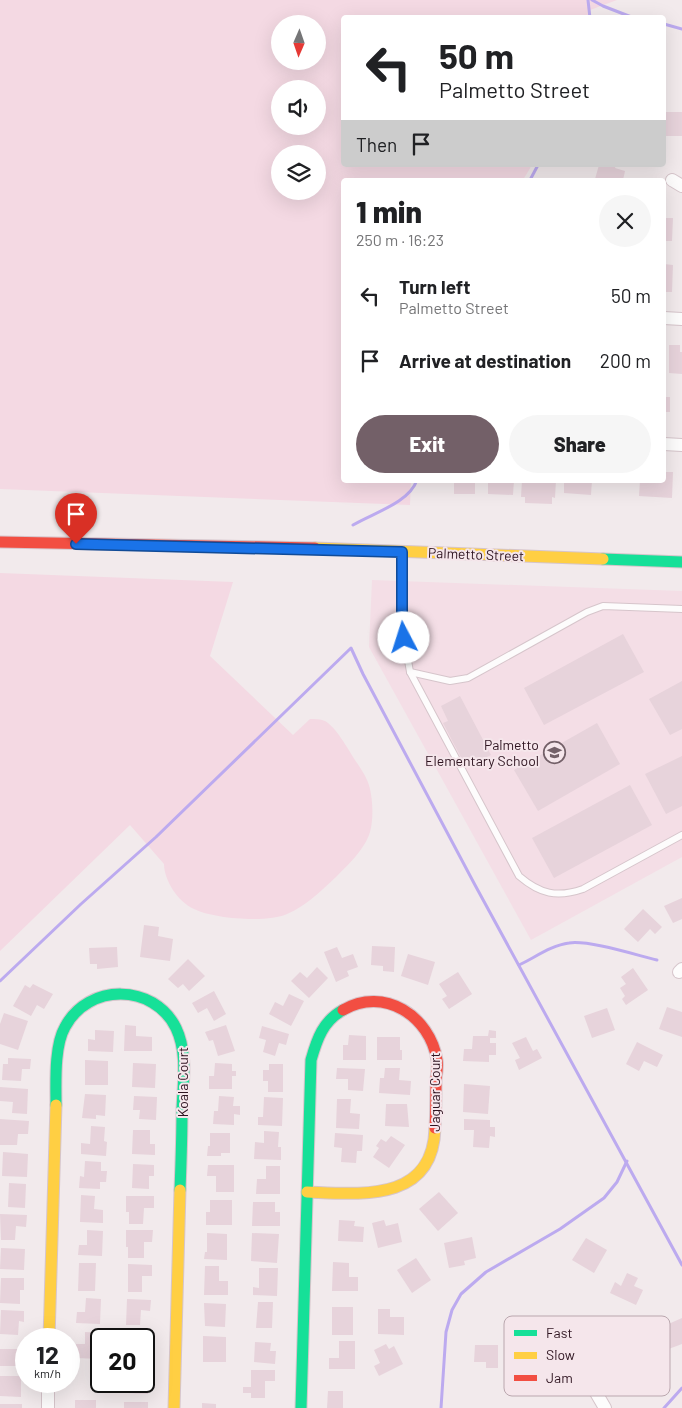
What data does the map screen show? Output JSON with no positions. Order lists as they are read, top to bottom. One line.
{"streets":{"street":["Palmetto Street","Koala Court","Jaguar Court"]},"places":{"school or university":["Palmetto Elementary School"]},"legend":["Fast","Slow","Jam"],"north":"bottom","page":{"turn":["50 m","Palmetto Street"],"then":"Then","heading":["1 min","250 m · 16:23"],"list":[{"name":"Turn left","note":"Palmetto Street","value":"50 m"},{"name":"Arrive at destination","value":"200 m"}],"buttons":["Exit","Share"],"speed":"12 km/h","limit":"20"}}
